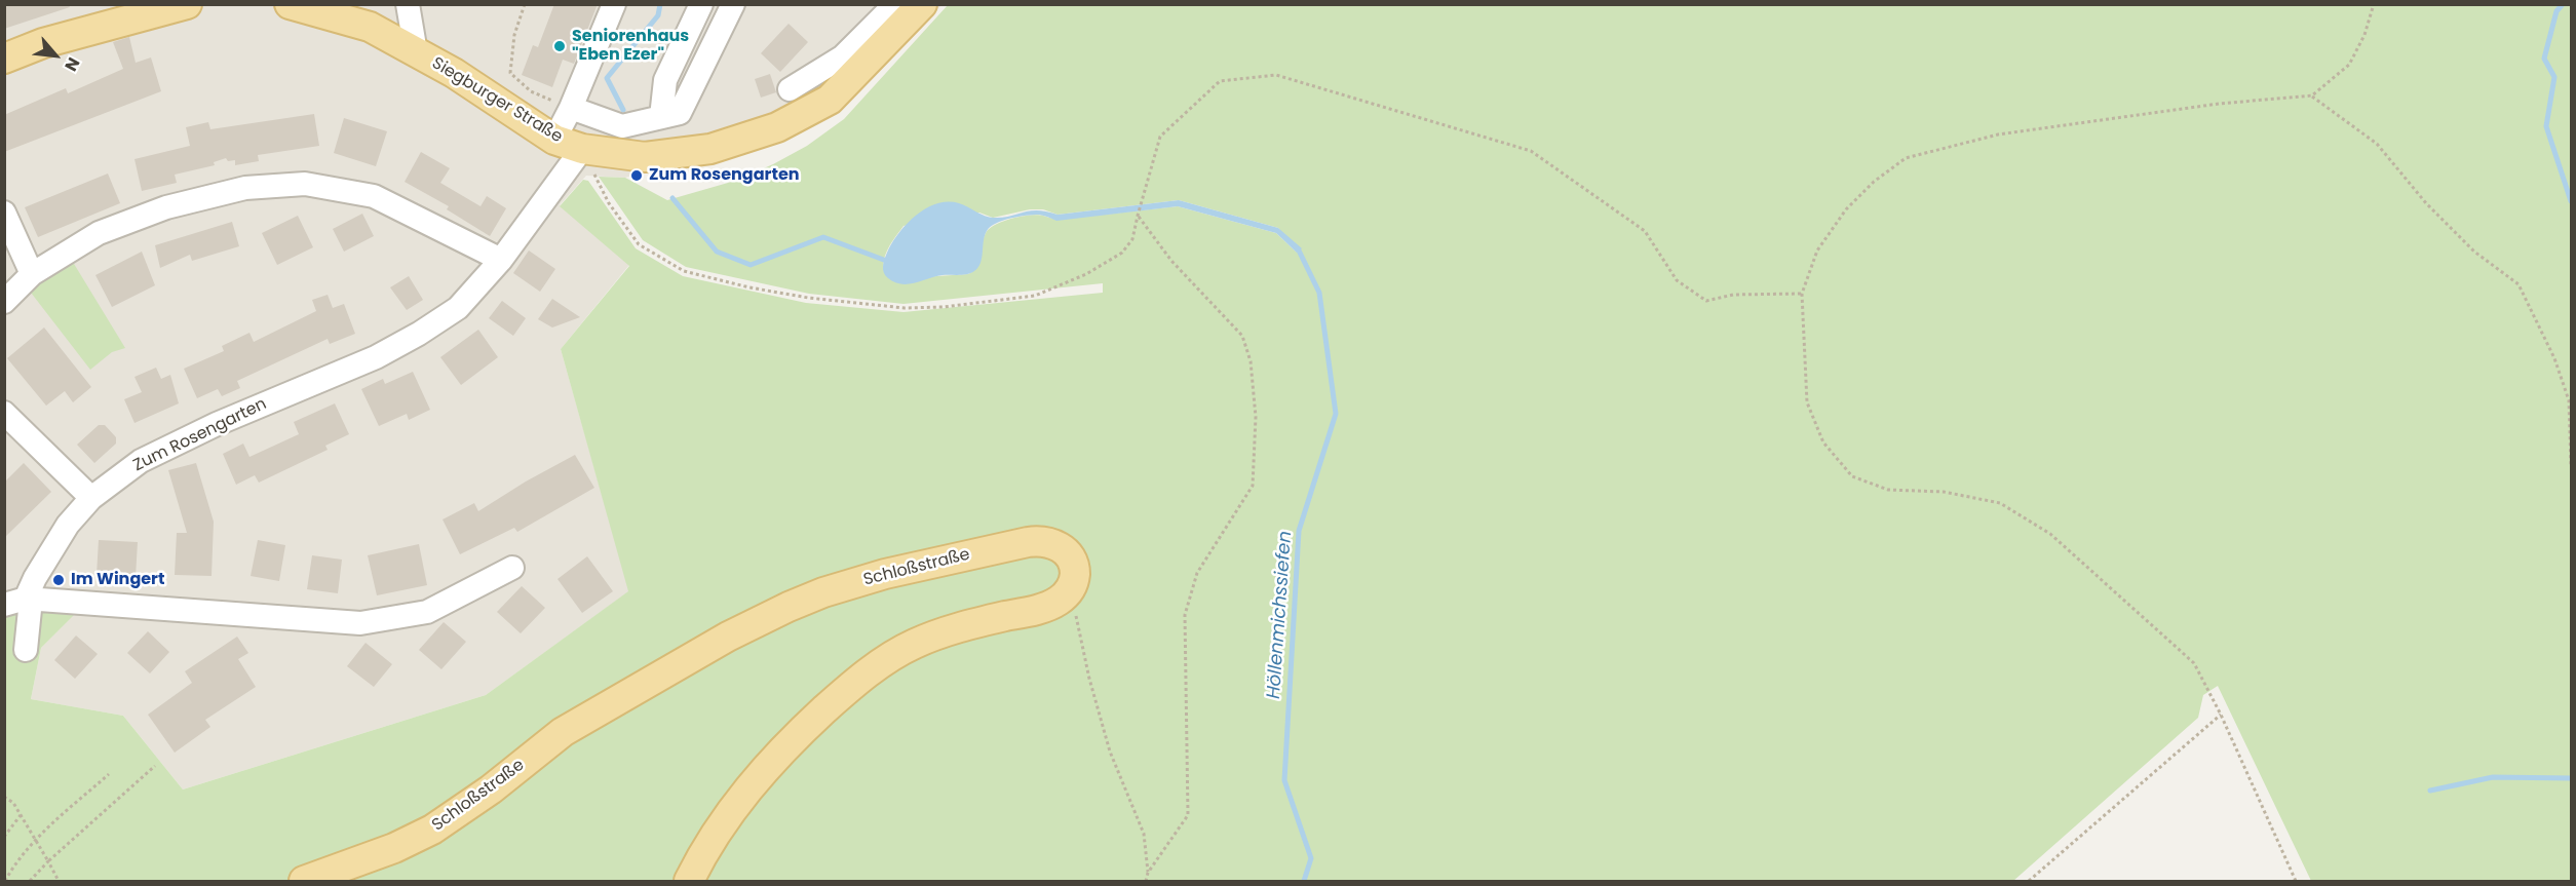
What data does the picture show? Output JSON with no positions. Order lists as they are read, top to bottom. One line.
{"streets":{"main road":["Siegburger Straße","Schloßstraße"],"street":["Zum Rosengarten"]},"crossings":[["Siegburger Straße","Zum Rosengarten"]],"water":["Höllenmichssiefen"],"places":["Seniorenhaus \"Eben Ezer\"","Zum Rosengarten","Im Wingert"],"north":"bottom right"}
